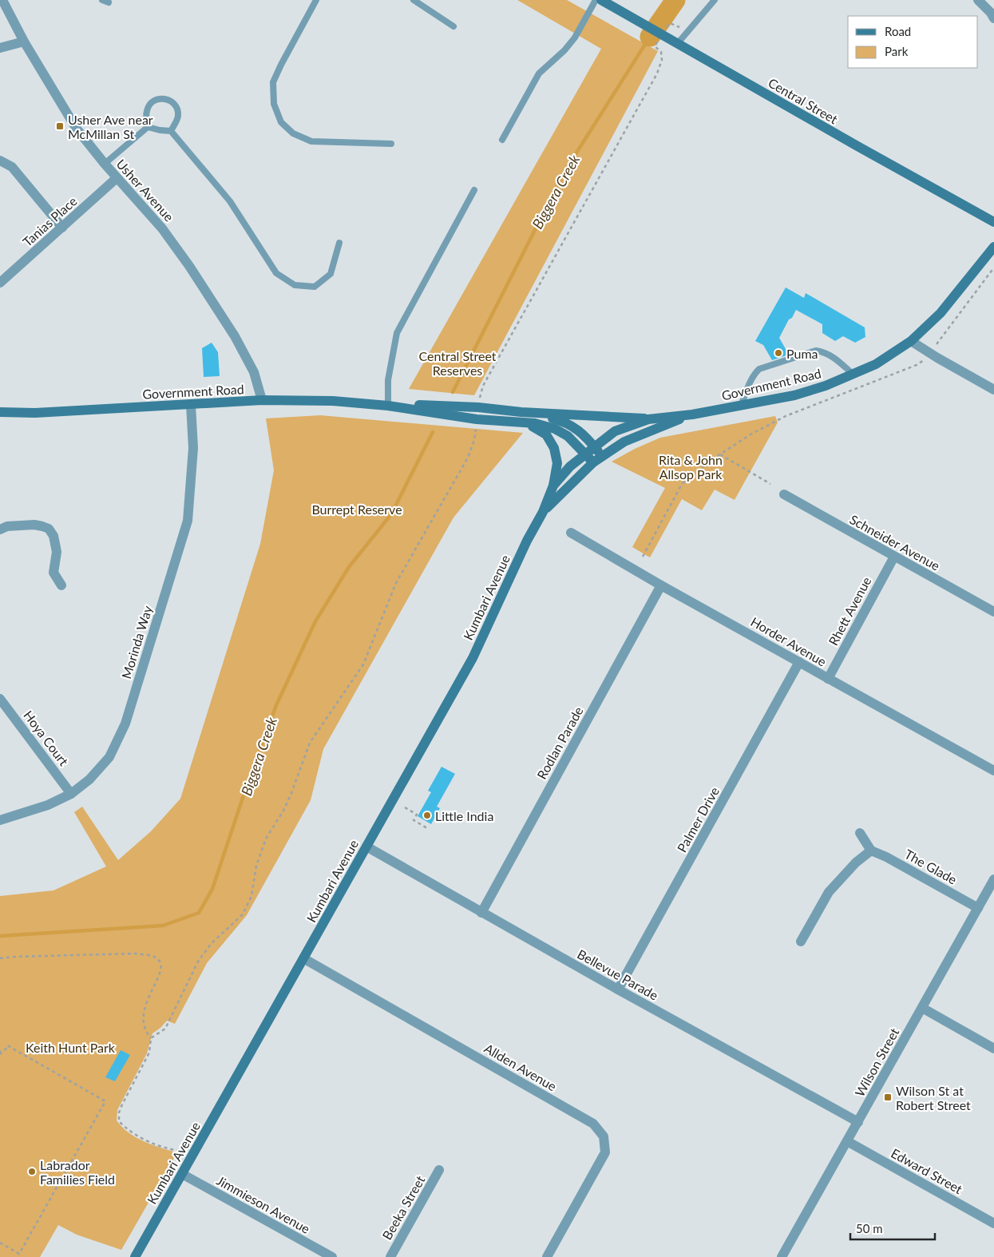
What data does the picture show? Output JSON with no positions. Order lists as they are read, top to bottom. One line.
{"streets":{"main road":["Central Street","Government Road","Kumbari Avenue"],"street":["Usher Avenue","Tanias Place","Schneider Avenue","Rhett Avenue","Horder Avenue","Morinda Way","Hoya Court","Rodlan Parade","Palmer Drive","The Glade","Bellevue Parade","Wilson Street","Allden Avenue","Edward Street","Jimmieson Avenue","Beeka Street"]},"crossings":[["Usher Avenue","Tanias Place"],["Usher Avenue","Government Road"],["Government Road","Kumbari Avenue"],["Government Road","Morinda Way"],["Schneider Avenue","Rhett Avenue"],["Kumbari Avenue","Bellevue Parade"],["Kumbari Avenue","Allden Avenue"],["Kumbari Avenue","Jimmieson Avenue"],["Rhett Avenue","Horder Avenue"],["Horder Avenue","Rodlan Parade"],["Horder Avenue","Palmer Drive"],["Morinda Way","Hoya Court"],["Rodlan Parade","Bellevue Parade"],["Palmer Drive","Bellevue Parade"],["The Glade","Wilson Street"],["Bellevue Parade","Wilson Street"],["Wilson Street","Edward Street"]],"water":["Biggera Creek"],"parks":["Central Street Reserves","Rita & John Allsop Park","Burrept Reserve","Keith Hunt Park"],"places":{"transit":["Usher Ave near McMillan St","Wilson St at Robert Street"],"other":["Puma","Little India","Labrador Families Field"]},"legend":["Road","Park"],"scale_bar":"50 m"}
